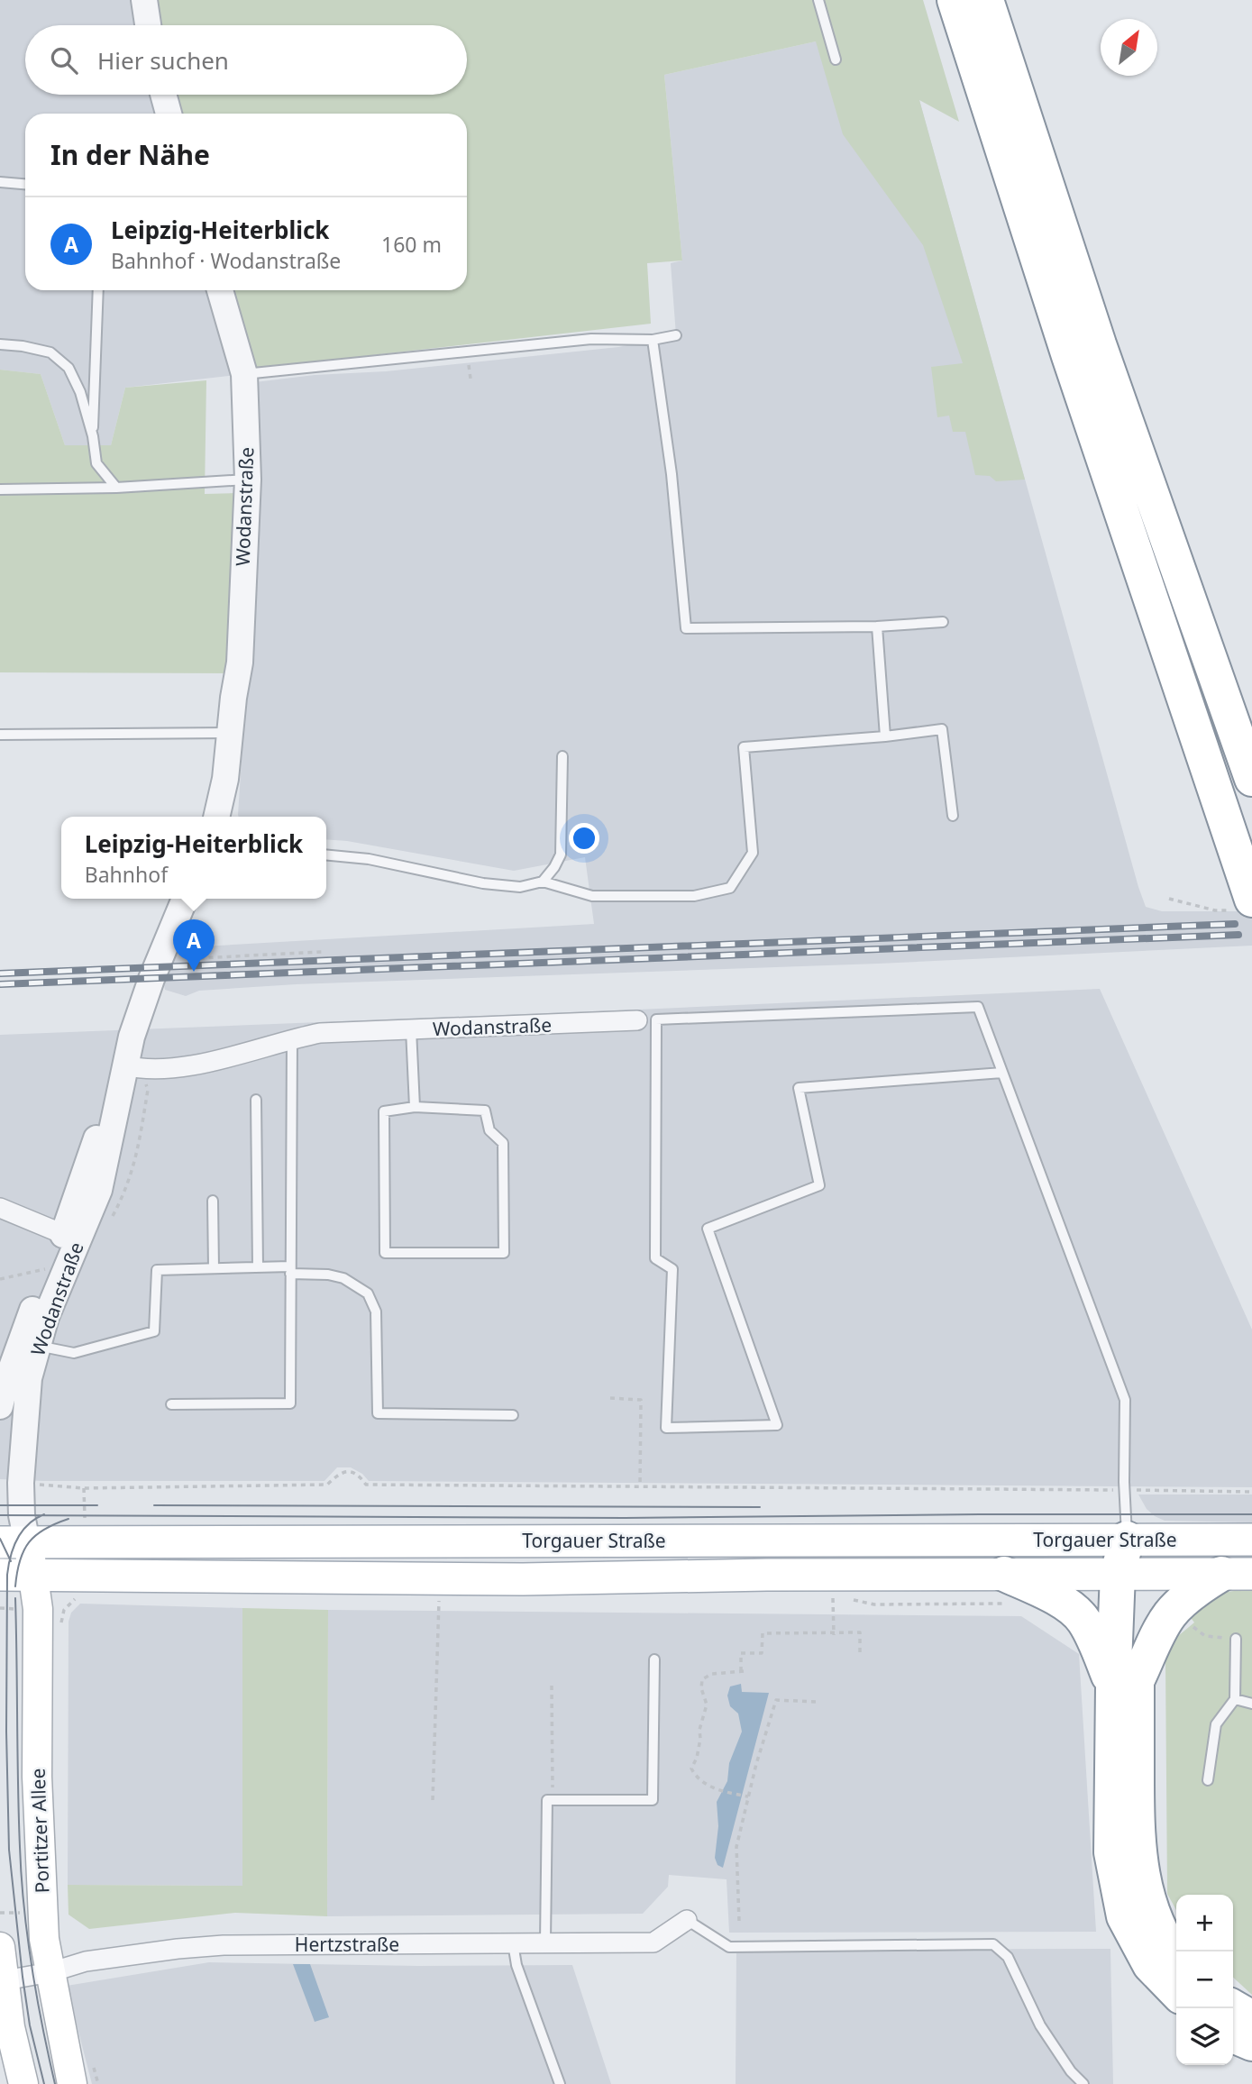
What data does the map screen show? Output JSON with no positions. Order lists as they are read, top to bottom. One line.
{"streets":{"main road":["Wodanstraße","Torgauer Straße","Portitzer Allee"],"street":["Hertzstraße"]},"crossings":[["Wodanstraße","Torgauer Straße"],["Wodanstraße","Portitzer Allee"],["Torgauer Straße","Portitzer Allee"],["Portitzer Allee","Hertzstraße"]],"north":"top right","page":{"search":"Hier suchen","heading":"In der Nähe","list":[{"mark":"A","name":"Leipzig-Heiterblick","note":"Bahnhof · Wodanstraße","value":"160 m"}],"popup":["Leipzig-Heiterblick","Bahnhof"],"pins":"A","map_buttons":["+","−"]}}
